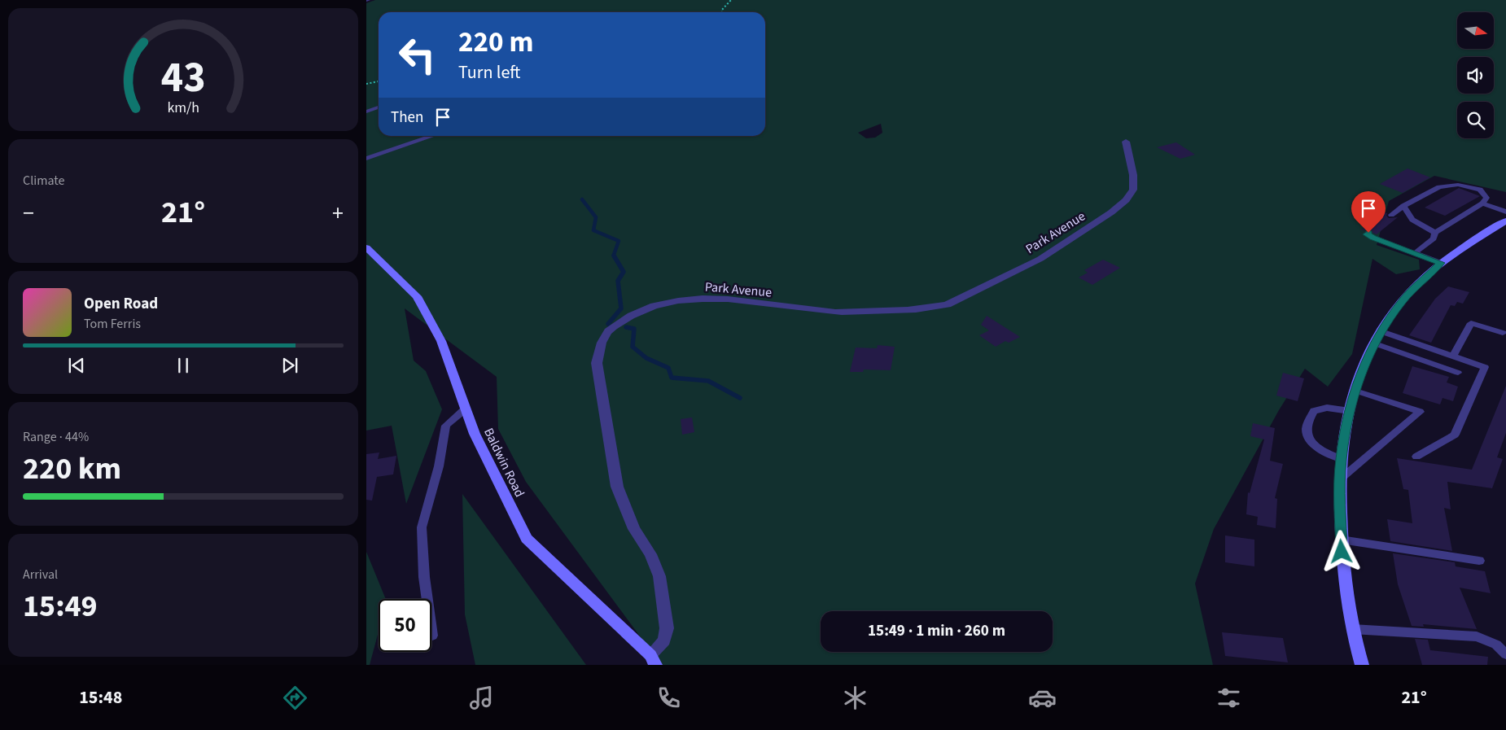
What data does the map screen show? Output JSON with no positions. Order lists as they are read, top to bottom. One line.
{"streets":{"main road":["Baldwin Road"],"street":["Park Avenue"]},"crossings":[["Park Avenue","Baldwin Road"]],"north":"right","page":{"turn":["220 m","Turn left"],"then":"Then","tile":["Climate",["Range · 44%","220 km"],["Arrival","15:49"]],"heat":["−","21°","+"],"song":["Open Road","Tom Ferris"],"limit":"50","trip":"15:49 · 1 min · 260 m","tabs":["15:48","21°"],"gauge":["43","km/h"]}}
